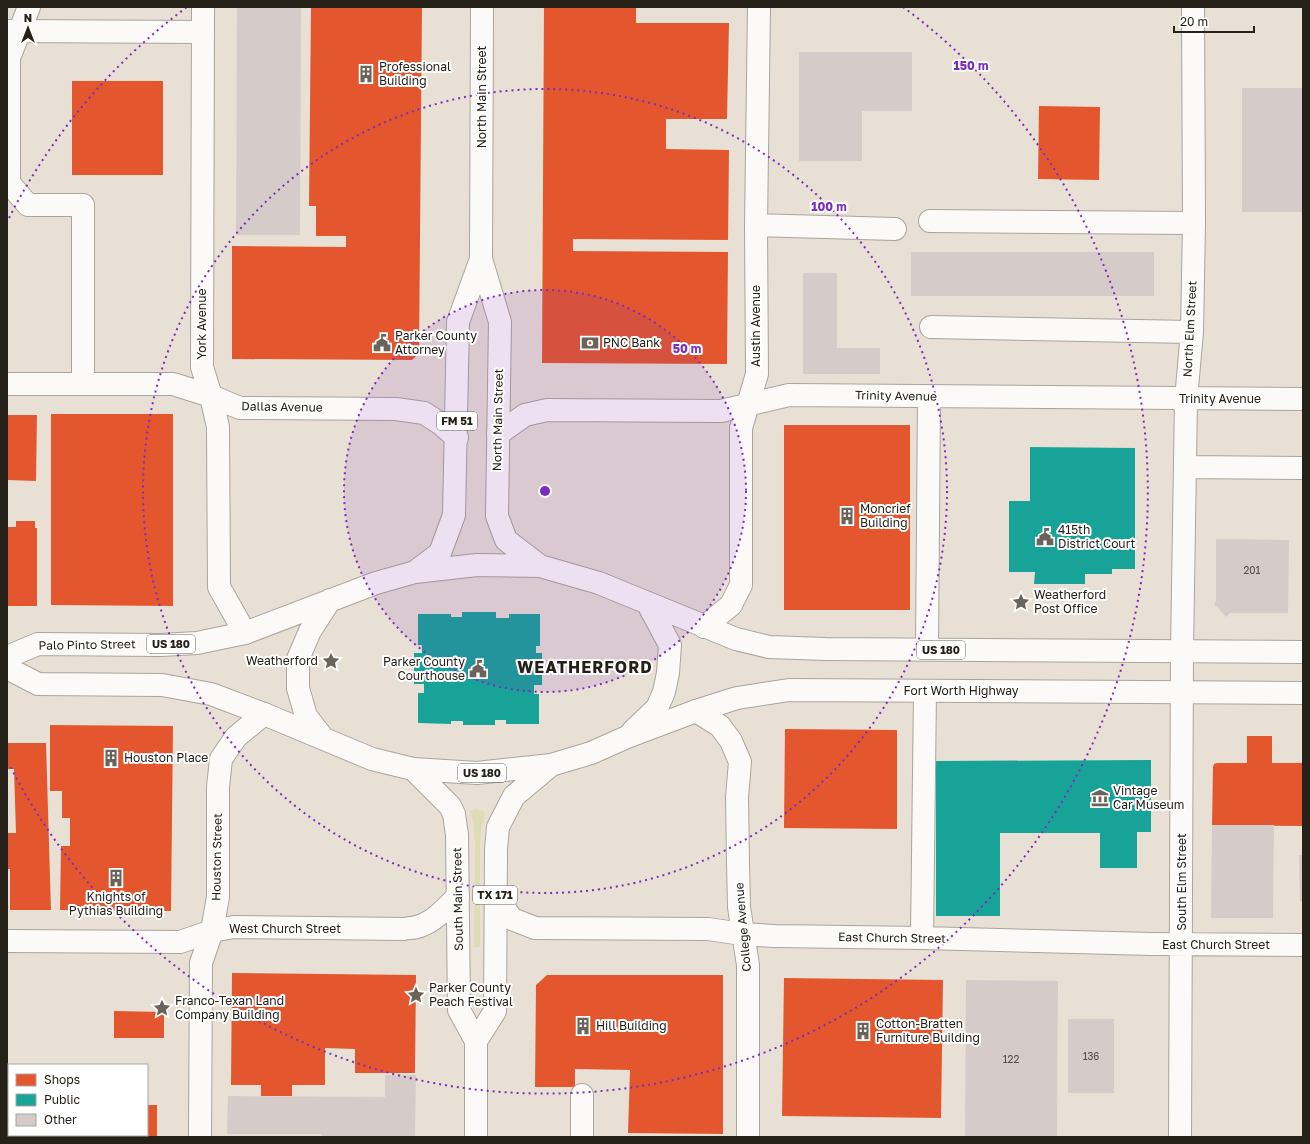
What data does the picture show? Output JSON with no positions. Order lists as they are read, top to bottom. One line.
{"streets":{"street":["North Main Street","York Avenue","Austin Avenue","North Elm Street","Trinity Avenue","Dallas Avenue","FM 51","US 180","Palo Pinto Street","Fort Worth Highway","Houston Street","South Elm Street","TX 171","South Main Street","College Avenue","West Church Street","East Church Street"]},"crossings":[["North Main Street","Trinity Avenue"],["North Main Street","Dallas Avenue"],["North Main Street","US 180"],["York Avenue","Dallas Avenue"],["York Avenue","Palo Pinto Street"],["Austin Avenue","Trinity Avenue"],["Austin Avenue","US 180"],["North Elm Street","Trinity Avenue"],["North Elm Street","US 180"],["North Elm Street","South Elm Street"],["US 180","Palo Pinto Street"],["US 180","Fort Worth Highway"],["US 180","Houston Street"],["US 180","South Elm Street"],["US 180","TX 171"],["US 180","South Main Street"],["Fort Worth Highway","South Elm Street"],["Fort Worth Highway","College Avenue"],["Houston Street","West Church Street"],["South Elm Street","East Church Street"],["TX 171","South Main Street"],["TX 171","East Church Street"],["South Main Street","West Church Street"],["College Avenue","East Church Street"]],"districts":["WEATHERFORD"],"places":{"building":["Professional Building","Moncrief Building","Houston Place","Knights of Pythias Building","Hill Building","Cotton-Bratten Furniture Building"],"public building":["Parker County Attorney","415th District Court","Parker County Courthouse"],"bank":["PNC Bank"],"place":["Weatherford Post Office","Weatherford","Parker County Peach Festival","Franco-Texan Land Company Building"],"museum":["Vintage Car Museum"]},"house_numbers":["201","136","122"],"legend":["Shops","Public","Other"],"scale_bar":"20 m","north":"top","rings":["150 m","100 m","50 m"]}
